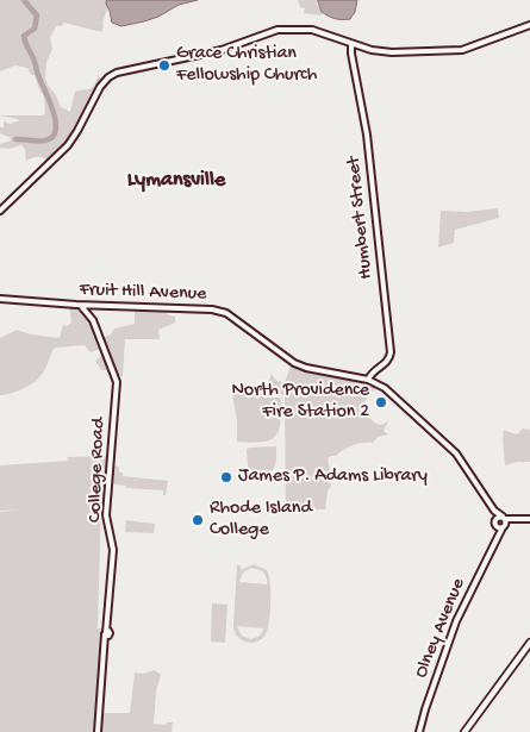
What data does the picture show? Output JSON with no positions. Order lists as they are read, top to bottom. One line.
{"streets":{"street":["Humbert Street","Fruit Hill Avenue","College Road","Olney Avenue"]},"crossings":[["Humbert Street","Fruit Hill Avenue"],["Fruit Hill Avenue","College Road"],["Fruit Hill Avenue","Olney Avenue"]],"districts":["Lymansville"],"places":["Grace Christian Fellowship Church","North Providence Fire Station 2","James P. Adams Library","Rhode Island College"]}
